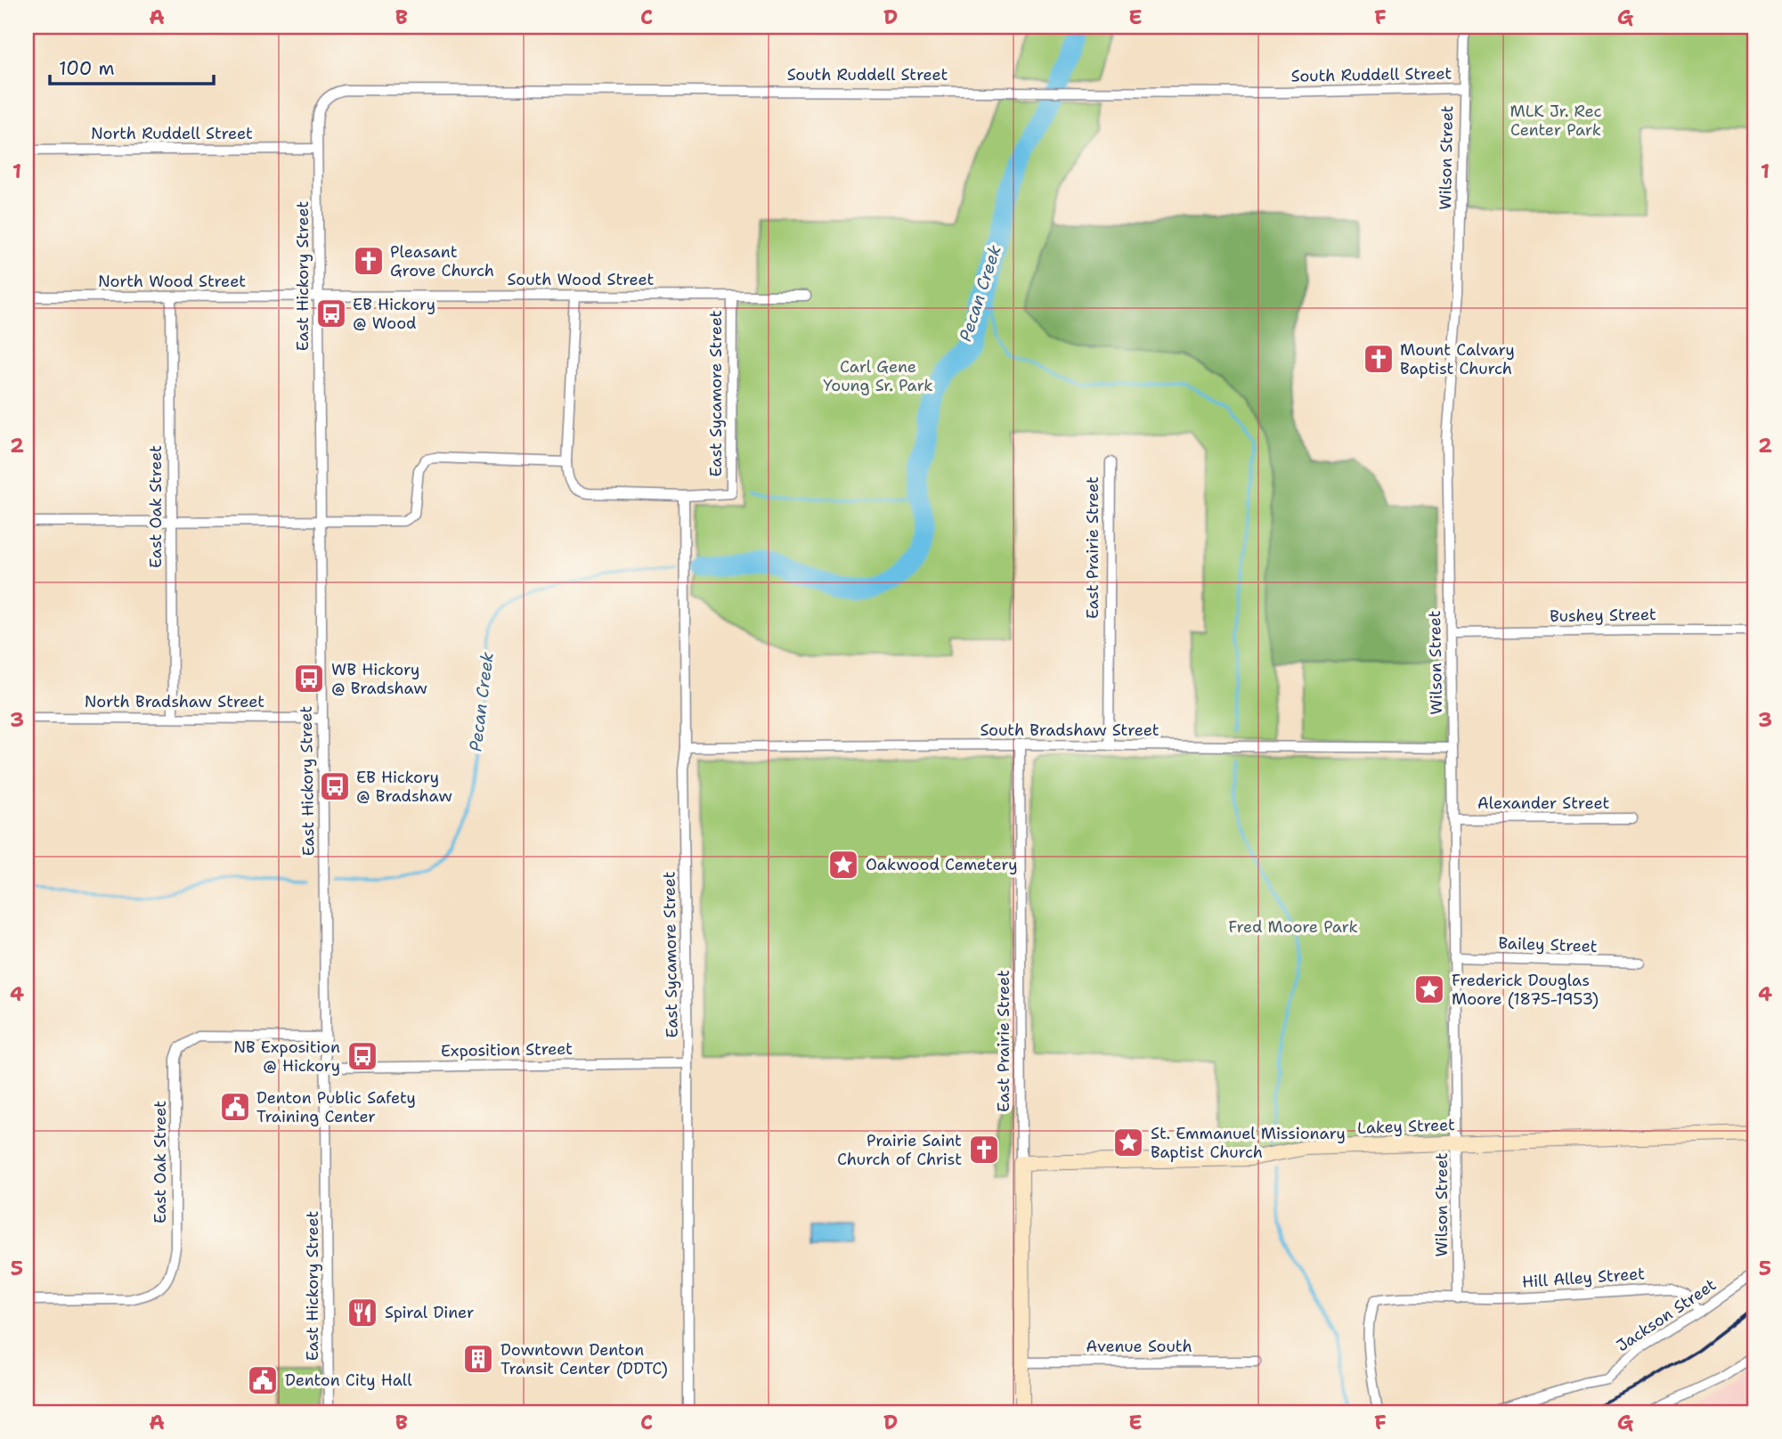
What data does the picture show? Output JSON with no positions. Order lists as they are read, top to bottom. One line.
{"streets":{"street":["South Ruddell Street","North Ruddell Street","Wilson Street","East Hickory Street","South Wood Street","North Wood Street","East Sycamore Street","East Oak Street","East Prairie Street","Bushey Street","North Bradshaw Street","South Bradshaw Street","Alexander Street","Bailey Street","Exposition Street","Lakey Street","Hill Alley Street","Jackson Street","Avenue South"]},"crossings":[["South Ruddell Street","North Ruddell Street"],["South Ruddell Street","Wilson Street"],["South Ruddell Street","East Hickory Street"],["North Ruddell Street","East Hickory Street"],["Wilson Street","Bushey Street"],["Wilson Street","South Bradshaw Street"],["Wilson Street","Alexander Street"],["Wilson Street","Bailey Street"],["Wilson Street","Lakey Street"],["Wilson Street","Hill Alley Street"],["East Hickory Street","South Wood Street"],["East Hickory Street","North Wood Street"],["East Hickory Street","East Oak Street"],["East Hickory Street","North Bradshaw Street"],["East Hickory Street","Exposition Street"],["South Wood Street","North Wood Street"],["South Wood Street","East Sycamore Street"],["North Wood Street","East Oak Street"],["East Sycamore Street","South Bradshaw Street"],["East Sycamore Street","Exposition Street"],["East Oak Street","North Bradshaw Street"],["East Prairie Street","South Bradshaw Street"],["East Prairie Street","Lakey Street"],["East Prairie Street","Avenue South"],["Hill Alley Street","Jackson Street"]],"water":["Pecan Creek"],"parks":["MLK Jr. Rec Center Park","Carl Gene Young Sr. Park","Fred Moore Park"],"places":{"church":["Pleasant Grove Church","Mount Calvary Baptist Church","Prairie Saint Church of Christ"],"bus stop":["EB Hickory @ Wood","WB Hickory @ Bradshaw","EB Hickory @ Bradshaw","NB Exposition @ Hickory"],"place":["Oakwood Cemetery","Frederick Douglas Moore (1875-1953)","St. Emmanuel Missionary Baptist Church"],"public building":["Denton Public Safety Training Center","Denton City Hall"],"restaurant":["Spiral Diner"],"building":["Downtown Denton Transit Center (DDTC)"]},"scale_bar":"100 m","grid":{"columns":["A","B","C","D","E","F","G"],"rows":["1","2","3","4","5"]}}
